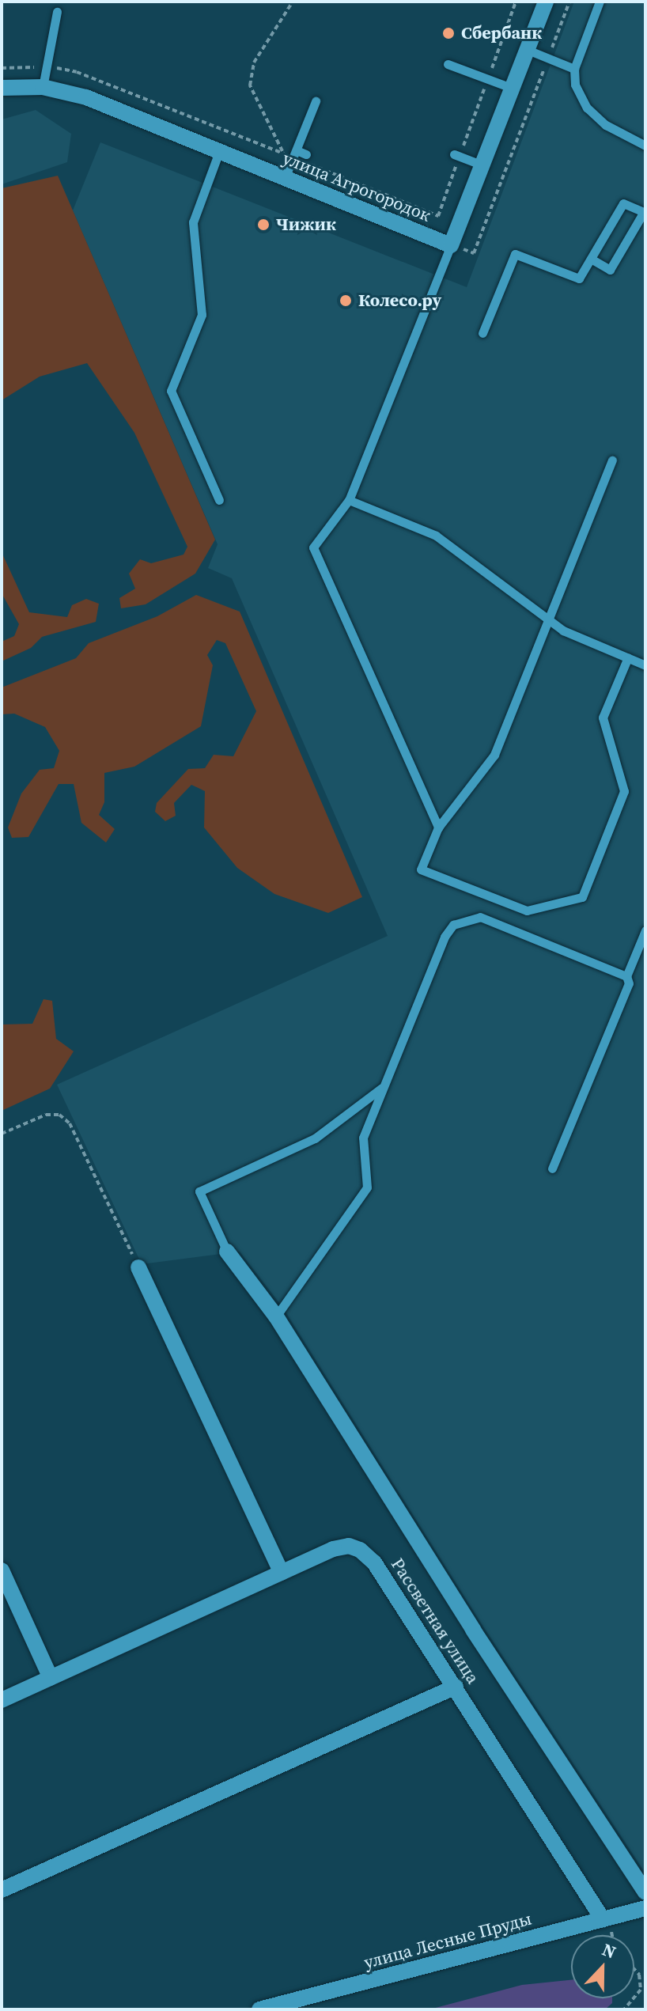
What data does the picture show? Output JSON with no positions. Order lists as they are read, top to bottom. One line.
{"streets":{"street":["улица Агрогородок","Рассветная улица","улица Лесные Пруды"]},"crossings":[["Рассветная улица","улица Лесные Пруды"]],"places":["Сбербанк","Чижик","Колесо.ру"],"north":"top"}
